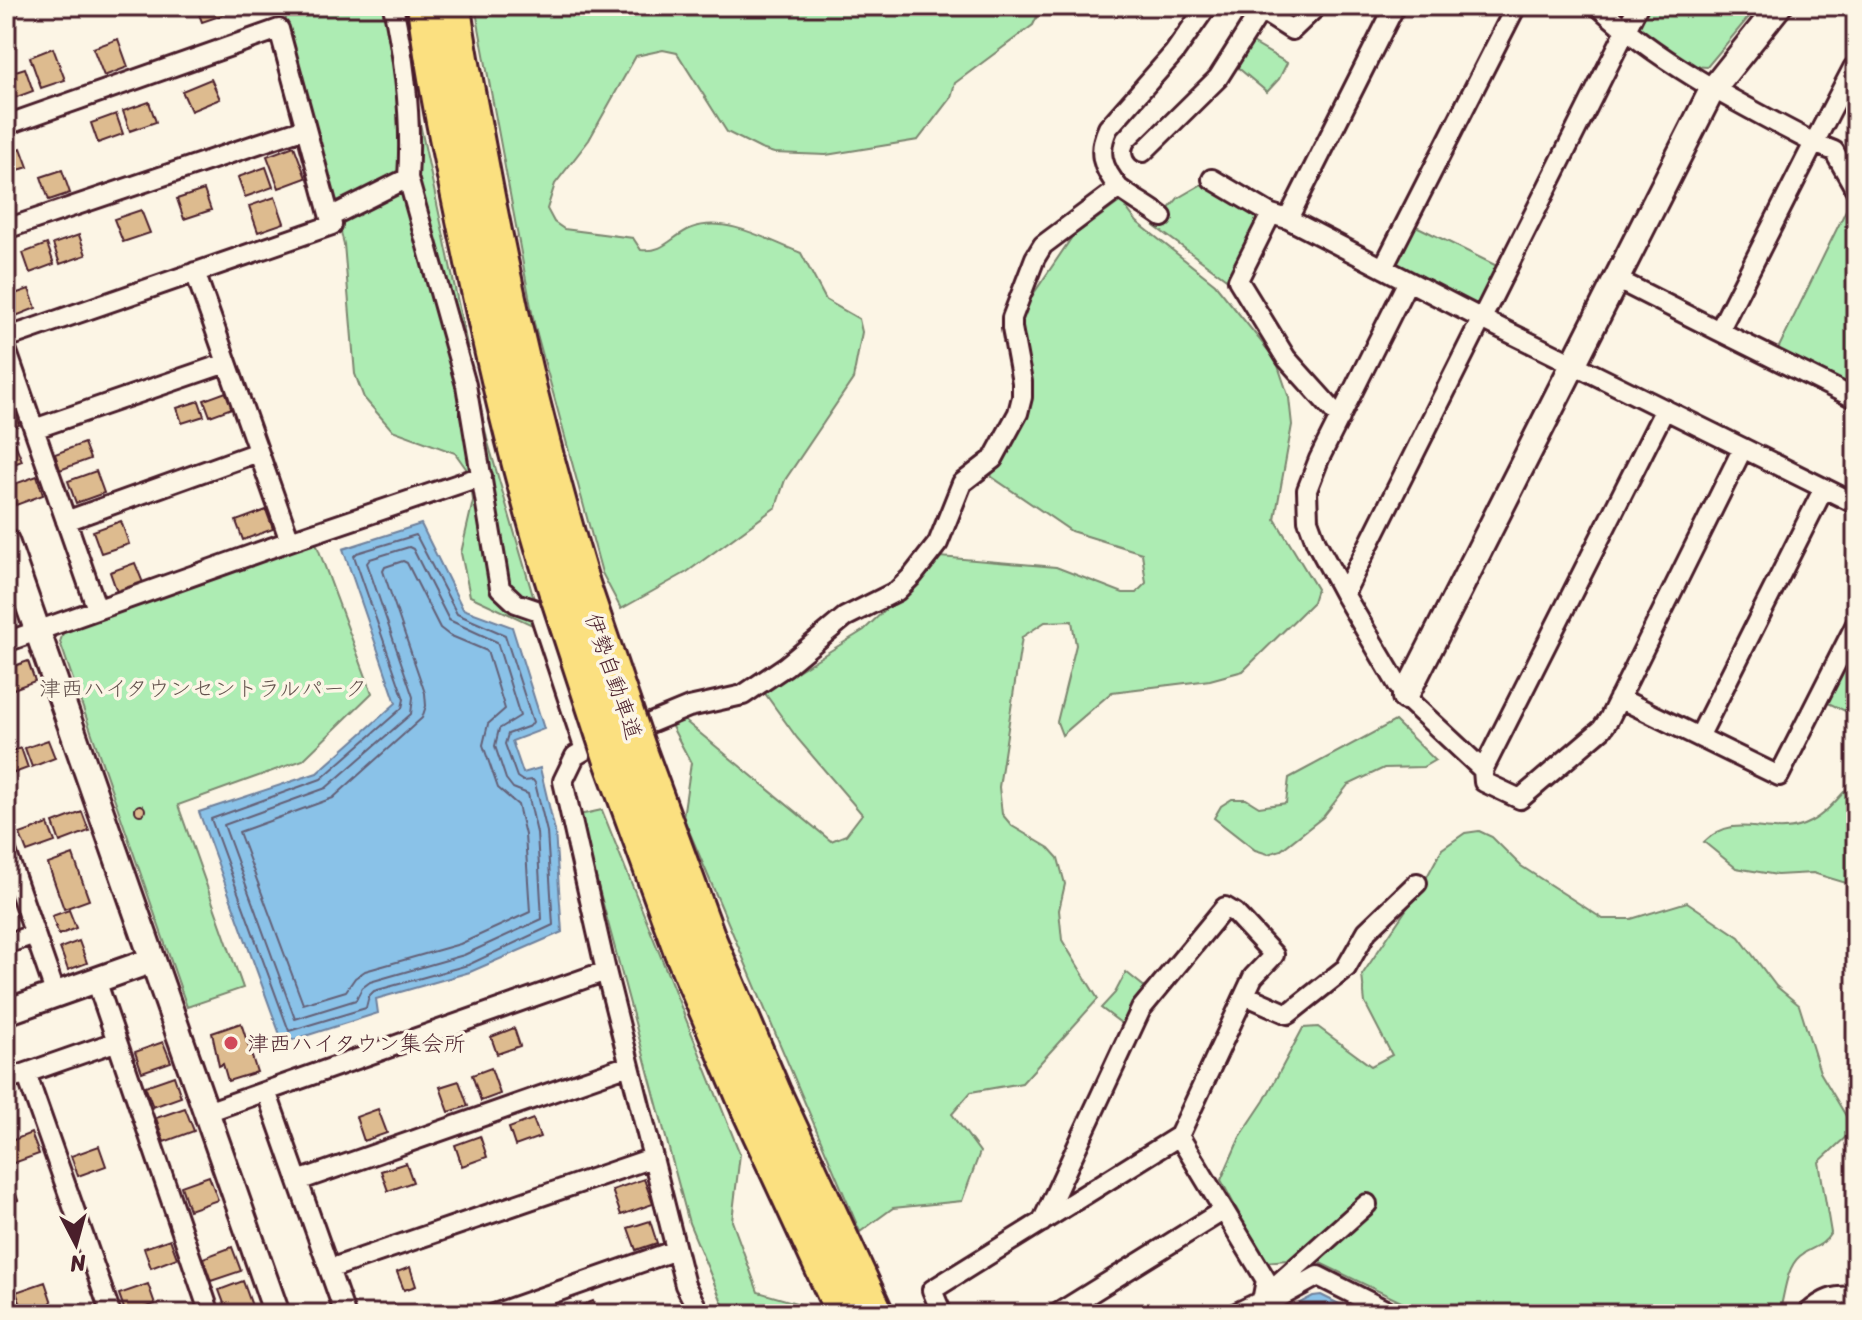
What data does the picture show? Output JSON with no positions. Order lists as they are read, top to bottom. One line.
{"streets":{"highway":["伊勢自動車道"]},"parks":["津西ハイタウンセントラルパーク"],"places":["津西ハイタウン集会所"],"north":"bottom"}
